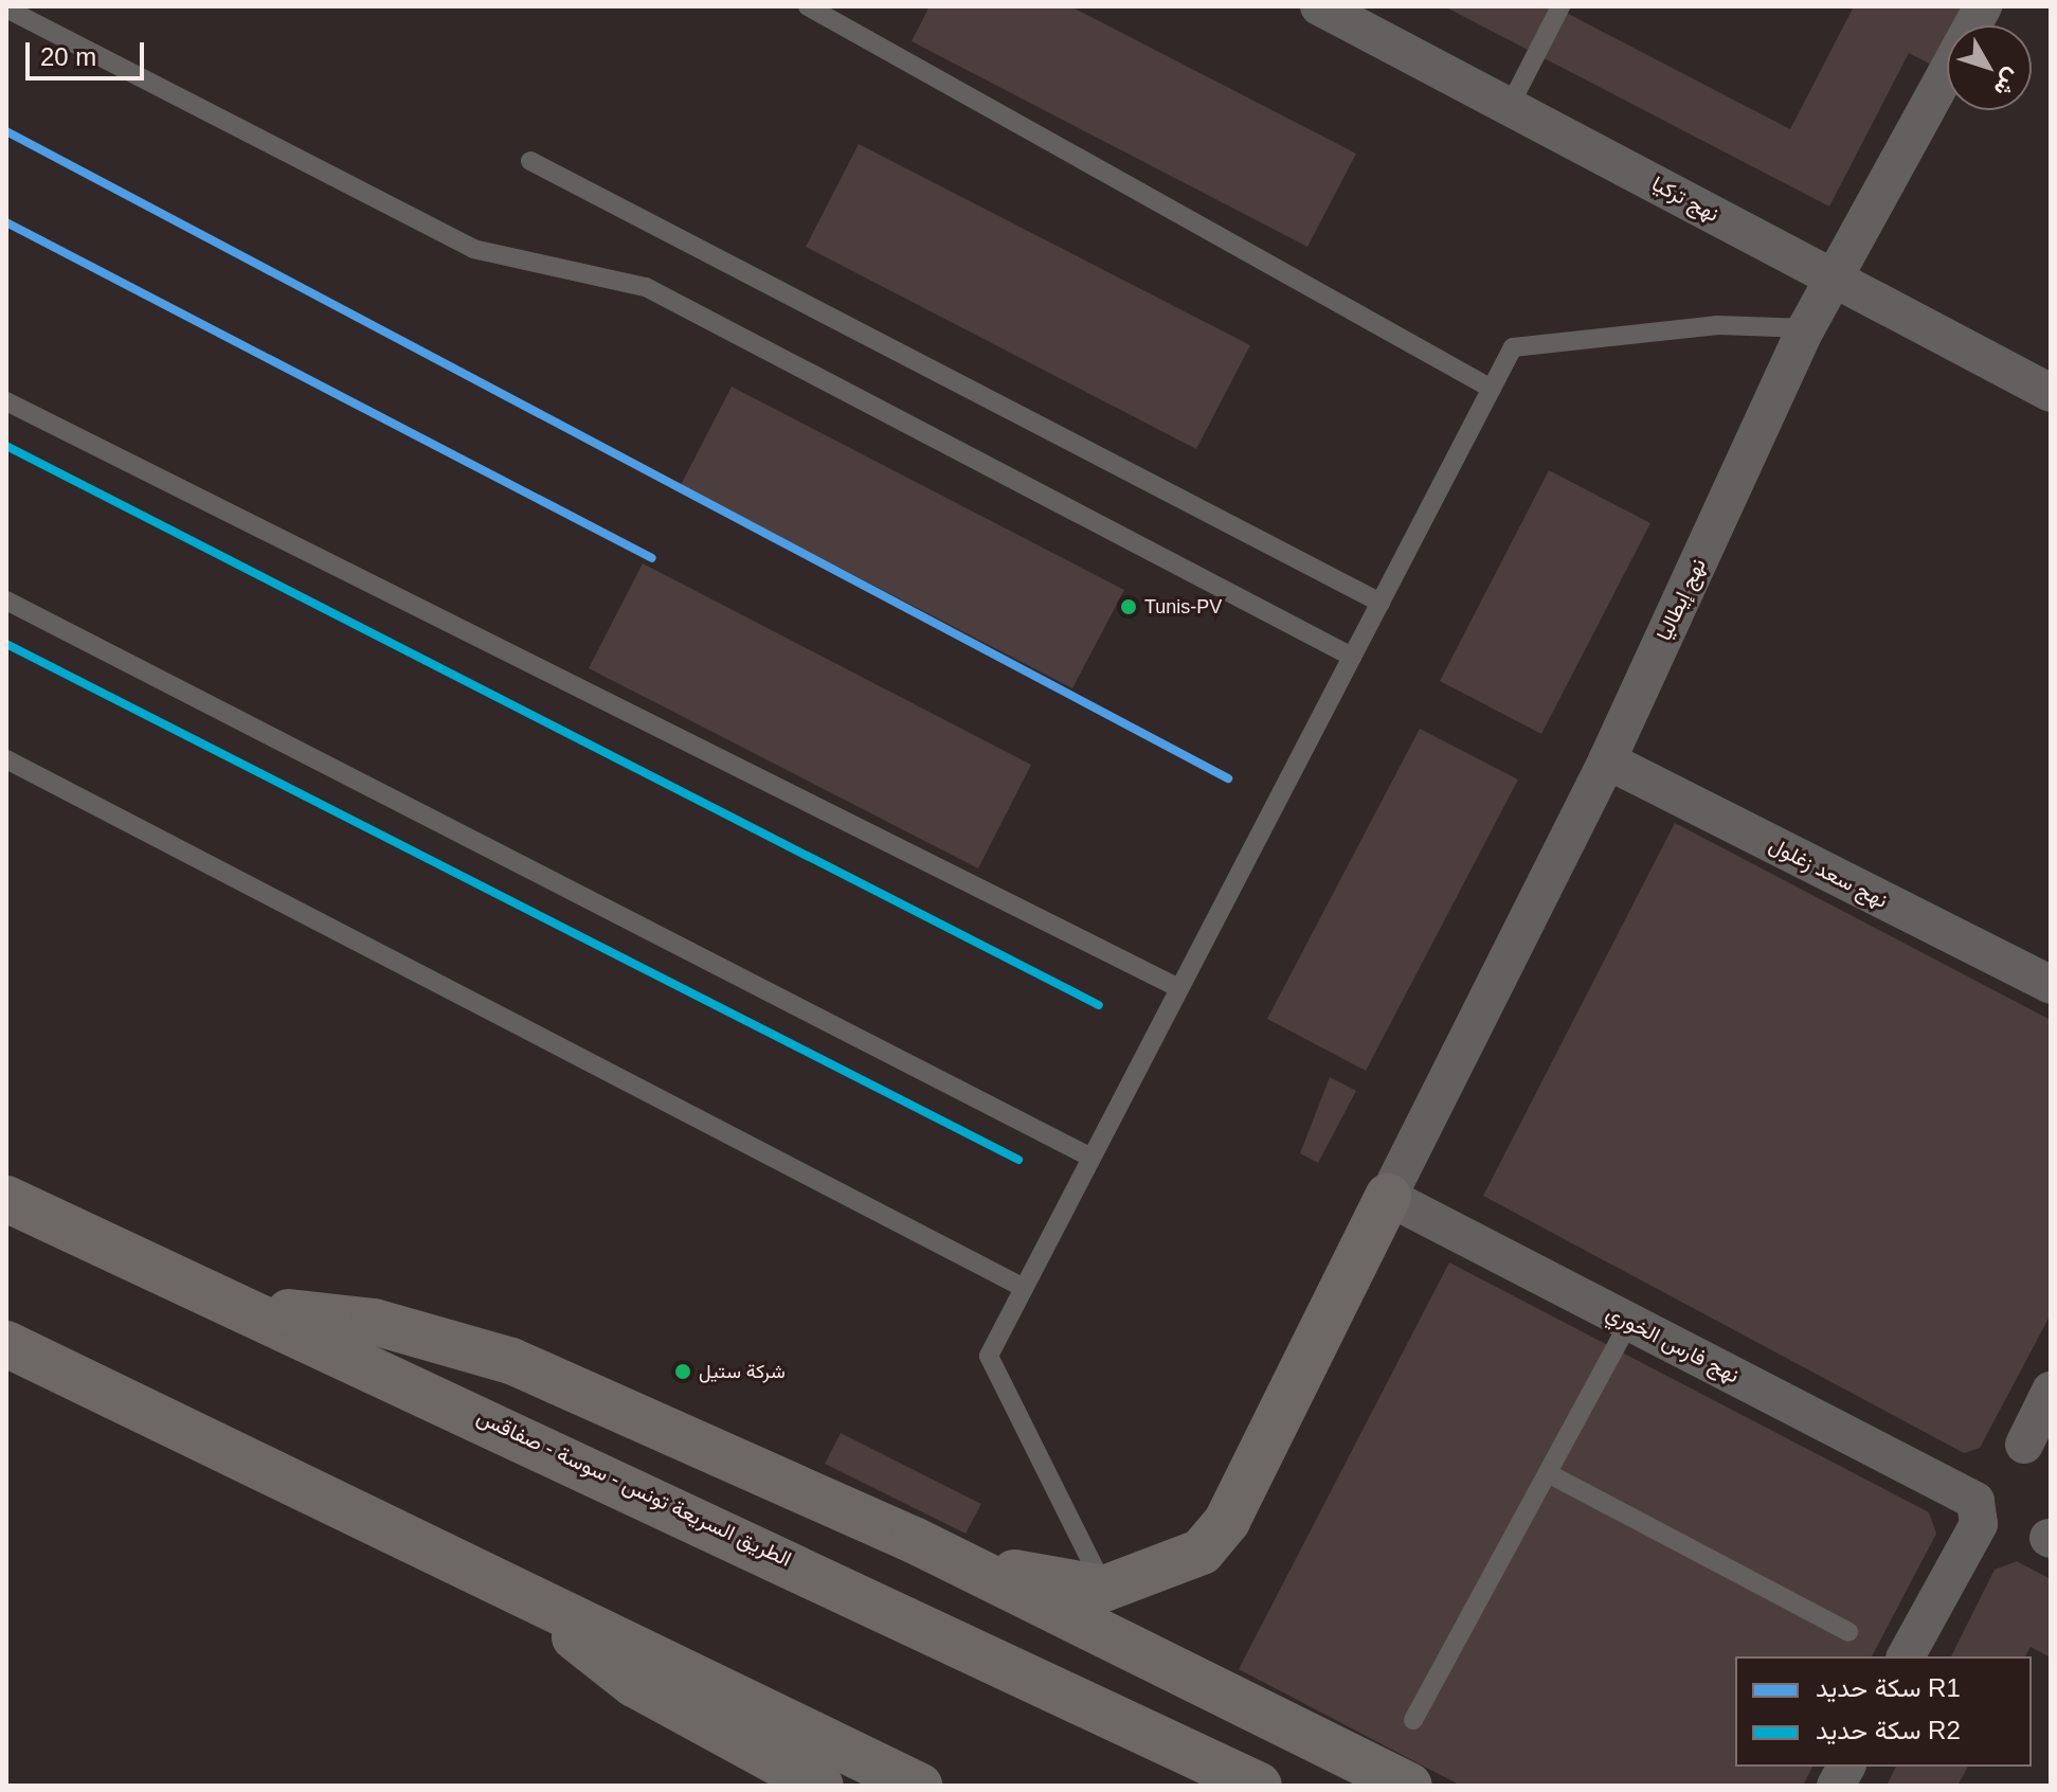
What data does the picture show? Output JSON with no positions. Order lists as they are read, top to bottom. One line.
{"streets":{"highway":["الطريق السريعة تونس - سوسة - صفاقس"],"street":["نهج تركيا","نهج إيطاليا","نهج سعد زغلول","نهج فارس الخوري"]},"crossings":[["نهج تركيا","نهج إيطاليا"],["نهج إيطاليا","نهج سعد زغلول"],["نهج إيطاليا","نهج فارس الخوري"]],"places":["Tunis-PV","شركة ستيل"],"lines":["rail line R1","rail line R2"],"legend":["سكة حديد R1","سكة حديد R2"],"scale_bar":"20 m","north":"bottom right"}
